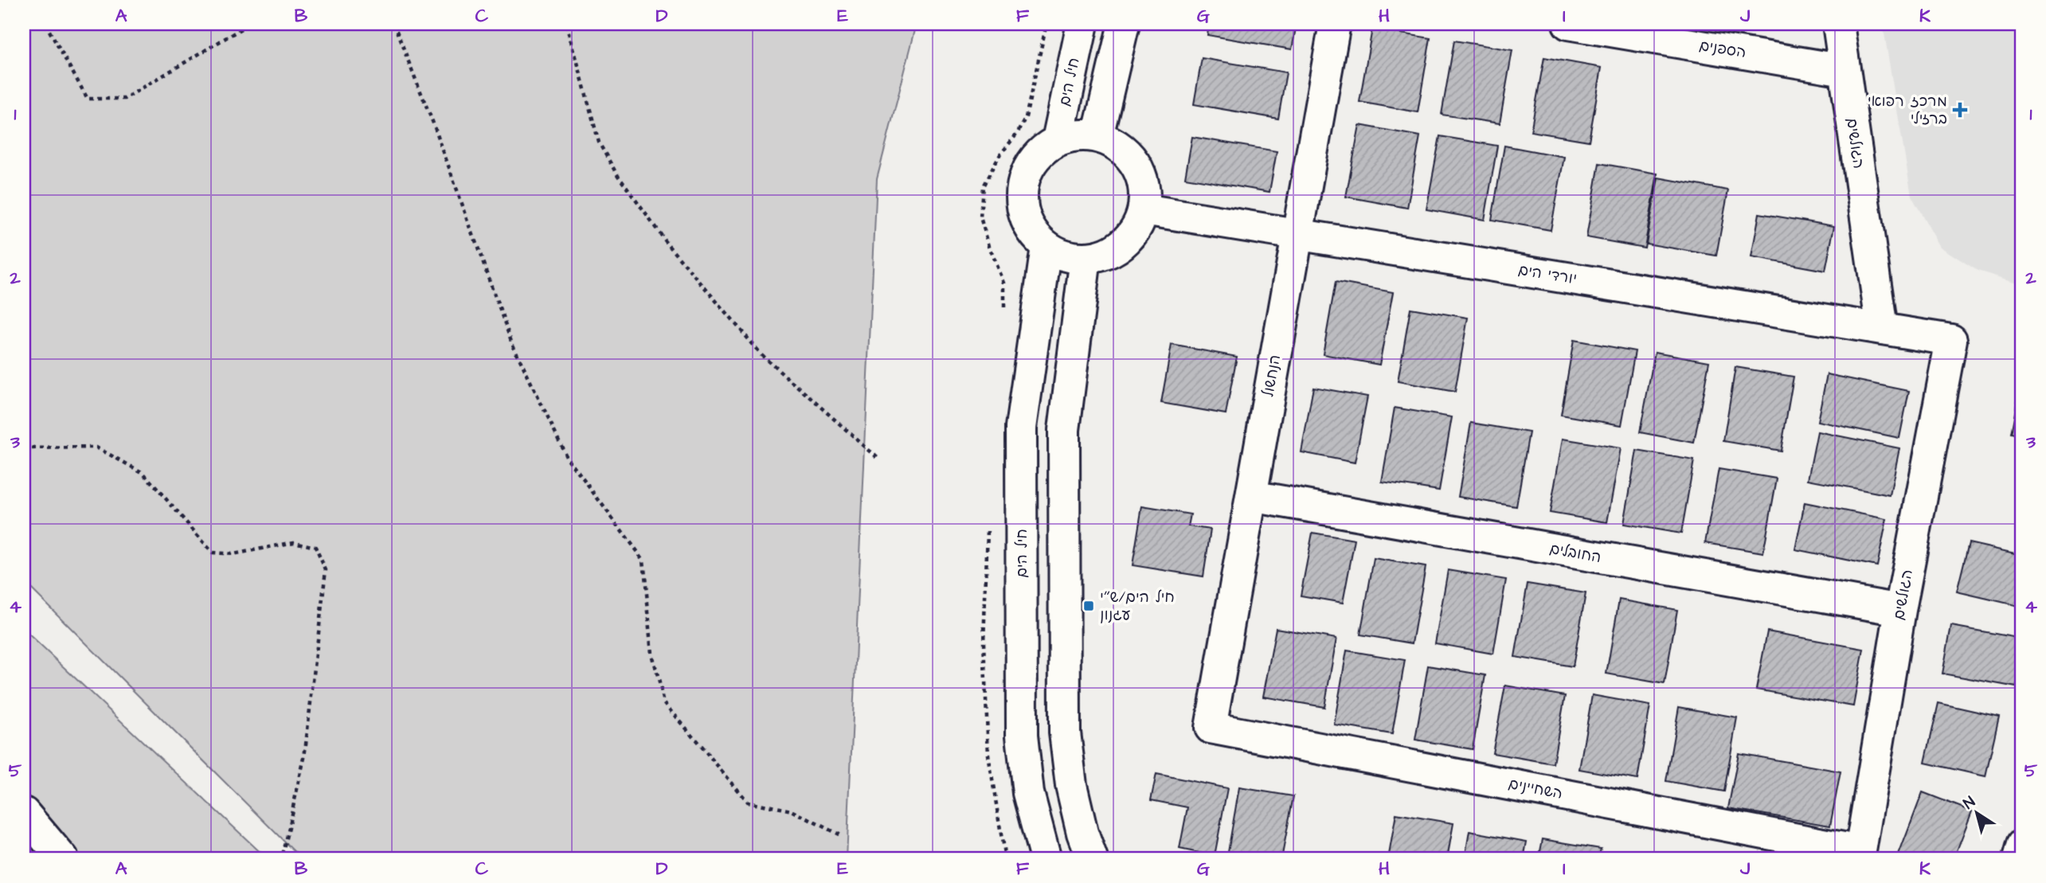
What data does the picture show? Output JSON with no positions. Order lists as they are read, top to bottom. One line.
{"streets":{"street":["הספנים","חיל הים","הגולשים","יורדי הים","הנחשול","החובלים","השחיינים"]},"crossings":[["הספנים","הגולשים"],["חיל הים","יורדי הים"],["הגולשים","יורדי הים"],["הגולשים","החובלים"],["הגולשים","השחיינים"],["יורדי הים","הנחשול"],["הנחשול","החובלים"],["הנחשול","השחיינים"]],"places":{"health":["מרכז רפואי ברזילי"],"transit":["חיל הים/ש״י עגנון"]},"north":"top left","grid":{"columns":["A","B","C","D","E","F","G","H","I","J","K"],"rows":["1","2","3","4","5"]}}
